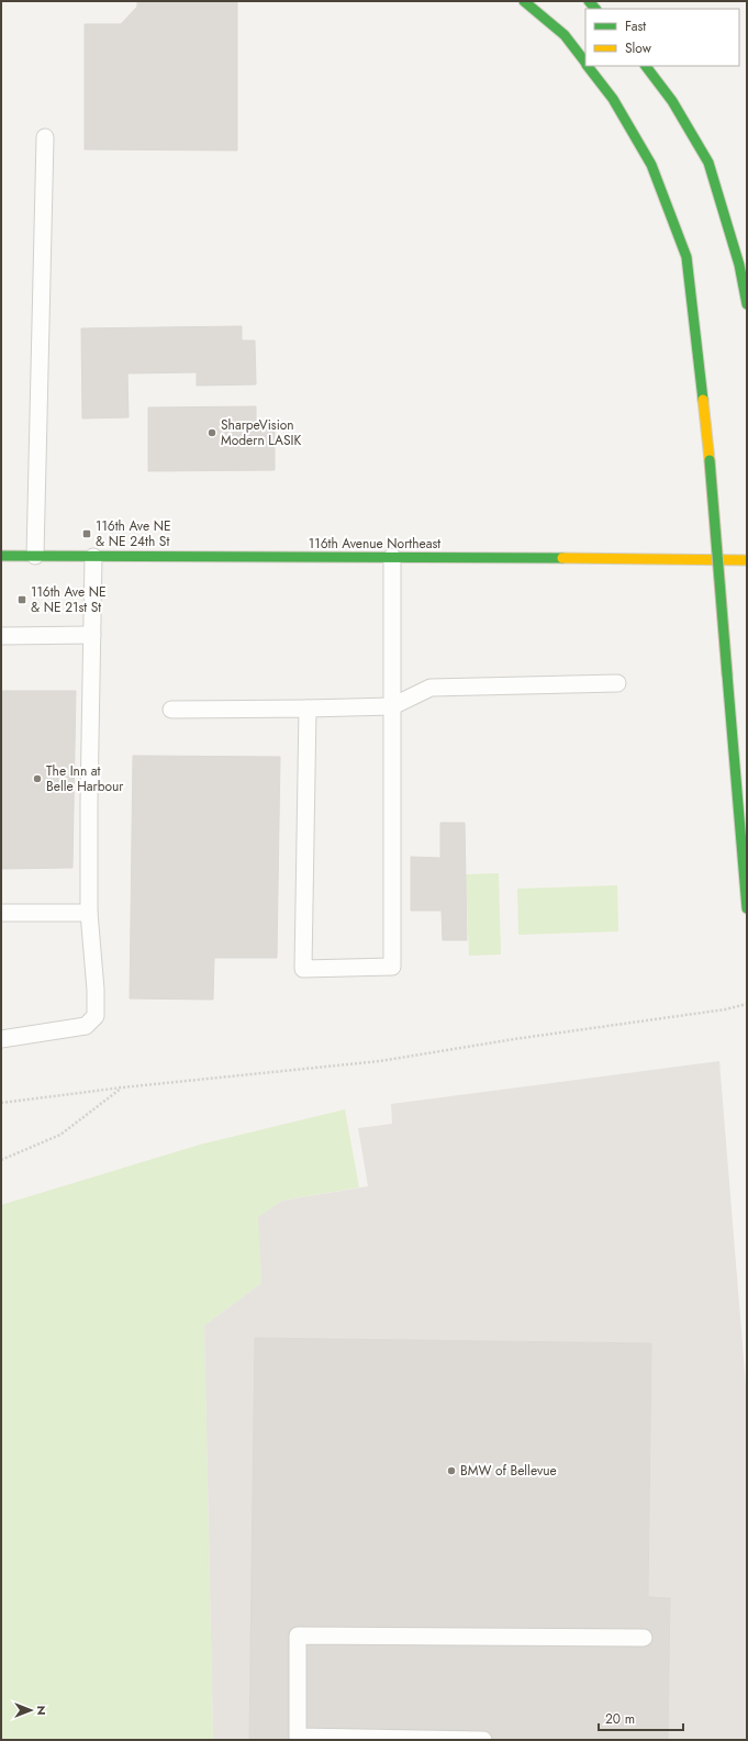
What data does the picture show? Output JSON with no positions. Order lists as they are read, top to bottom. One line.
{"streets":{"main road":["116th Avenue Northeast"]},"places":{"other":["SharpeVision Modern LASIK","The Inn at Belle Harbour","BMW of Bellevue"],"transit":["116th Ave NE & NE 24th St","116th Ave NE & NE 21st St"]},"legend":["Fast","Slow"],"scale_bar":"20 m","north":"right"}
